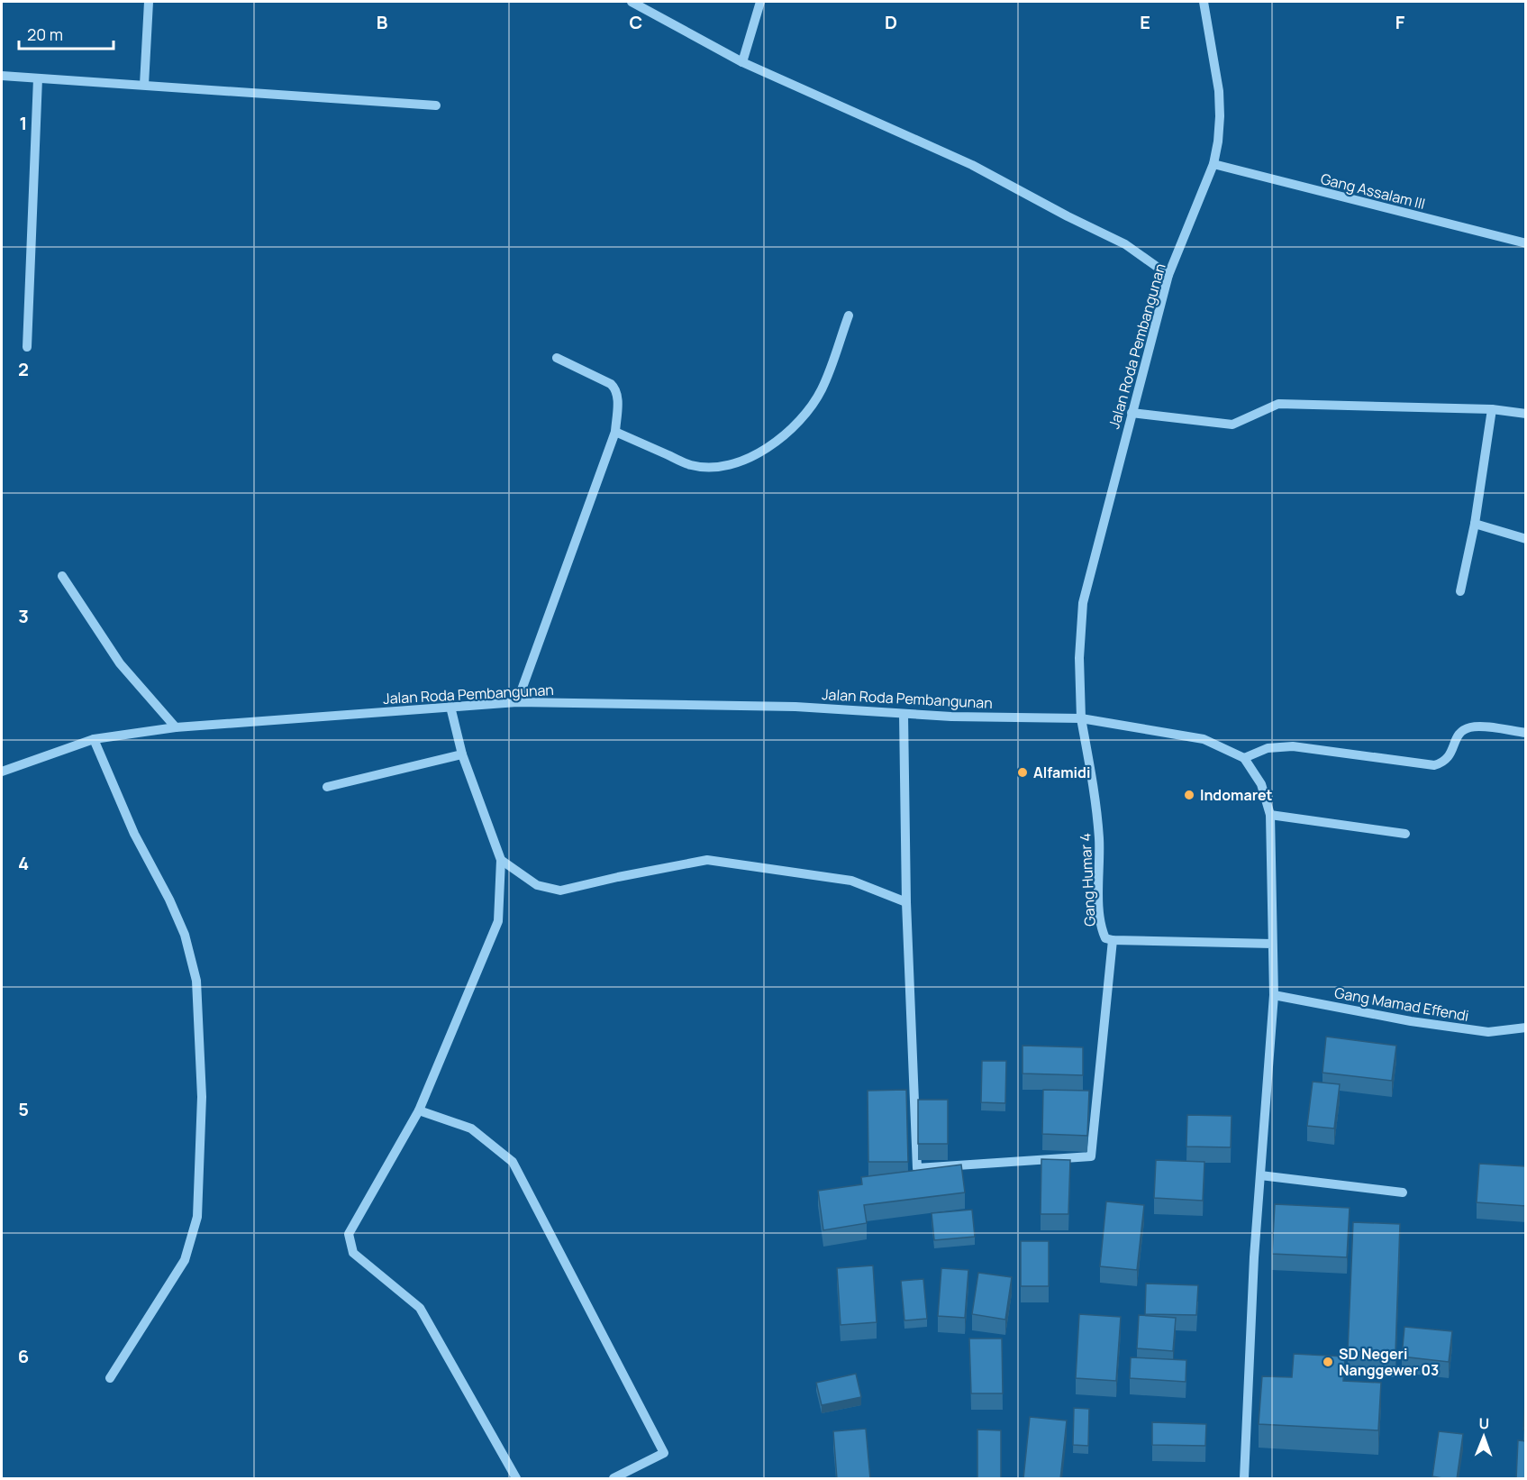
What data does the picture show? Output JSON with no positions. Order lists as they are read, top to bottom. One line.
{"streets":{"street":["Gang Assalam III","Jalan Roda Pembangunan","Gang Humar 4","Gang Mamad Effendi"]},"crossings":[["Gang Assalam III","Jalan Roda Pembangunan"],["Jalan Roda Pembangunan","Gang Humar 4"]],"places":["Alfamidi","Indomaret","SD Negeri Nanggewer 03"],"scale_bar":"20 m","north":"top","grid":{"columns":["B","C","D","E","F"],"rows":["1","2","3","4","5","6"]}}
